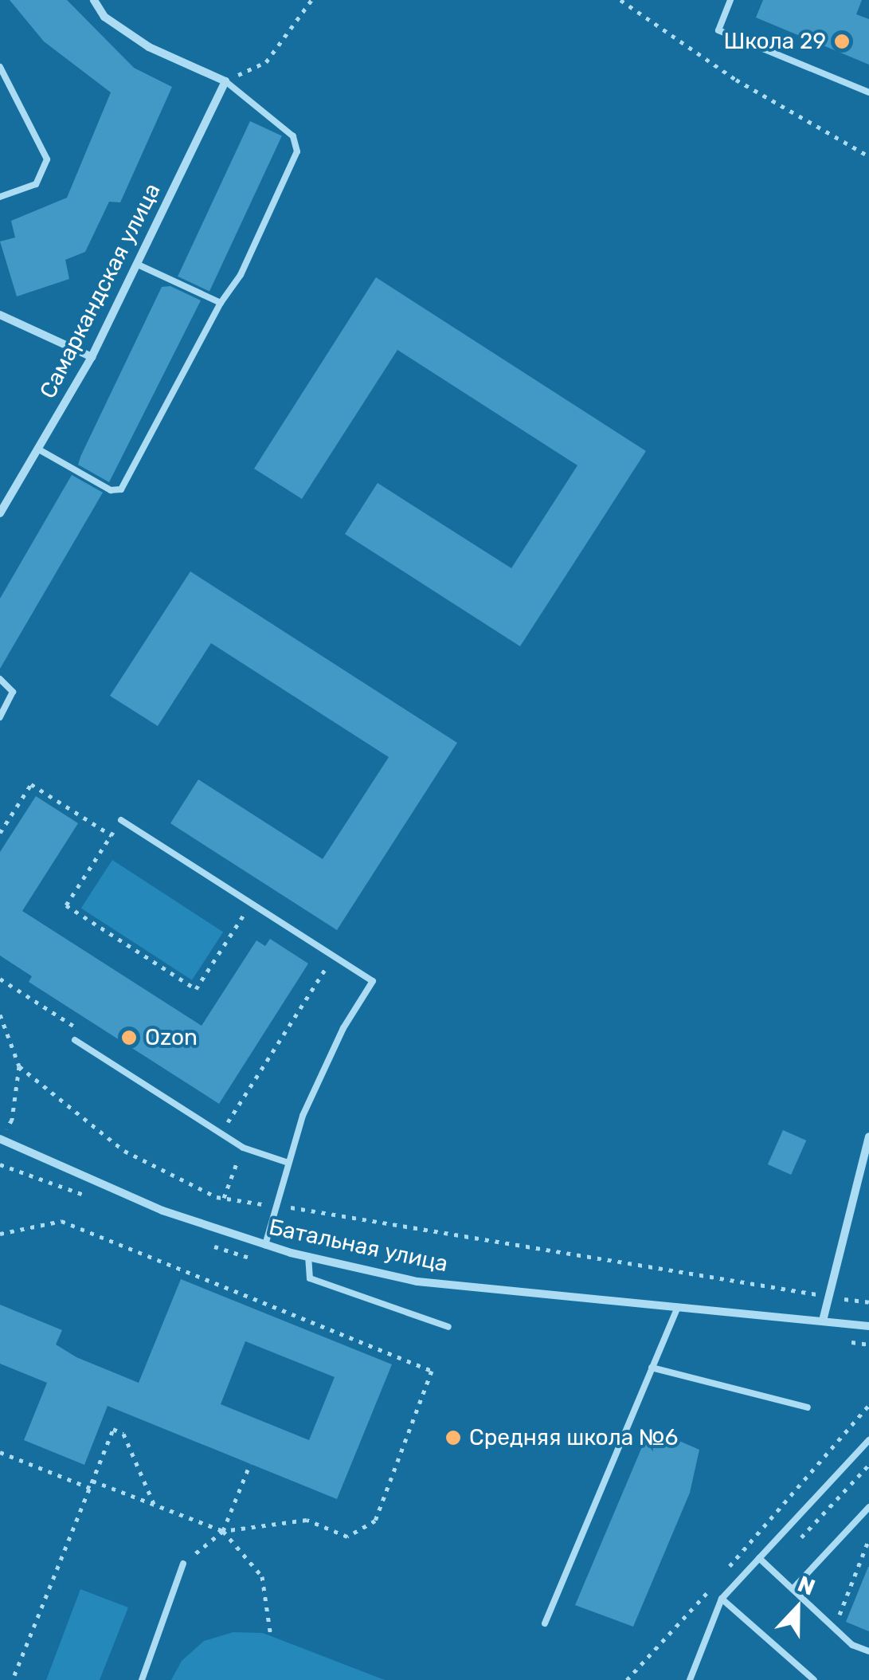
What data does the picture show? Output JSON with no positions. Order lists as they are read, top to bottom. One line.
{"streets":{"street":["Самаркандская улица","Батальная улица"]},"places":["Школа 29","Ozon","Средняя школа №6"],"north":"top"}
